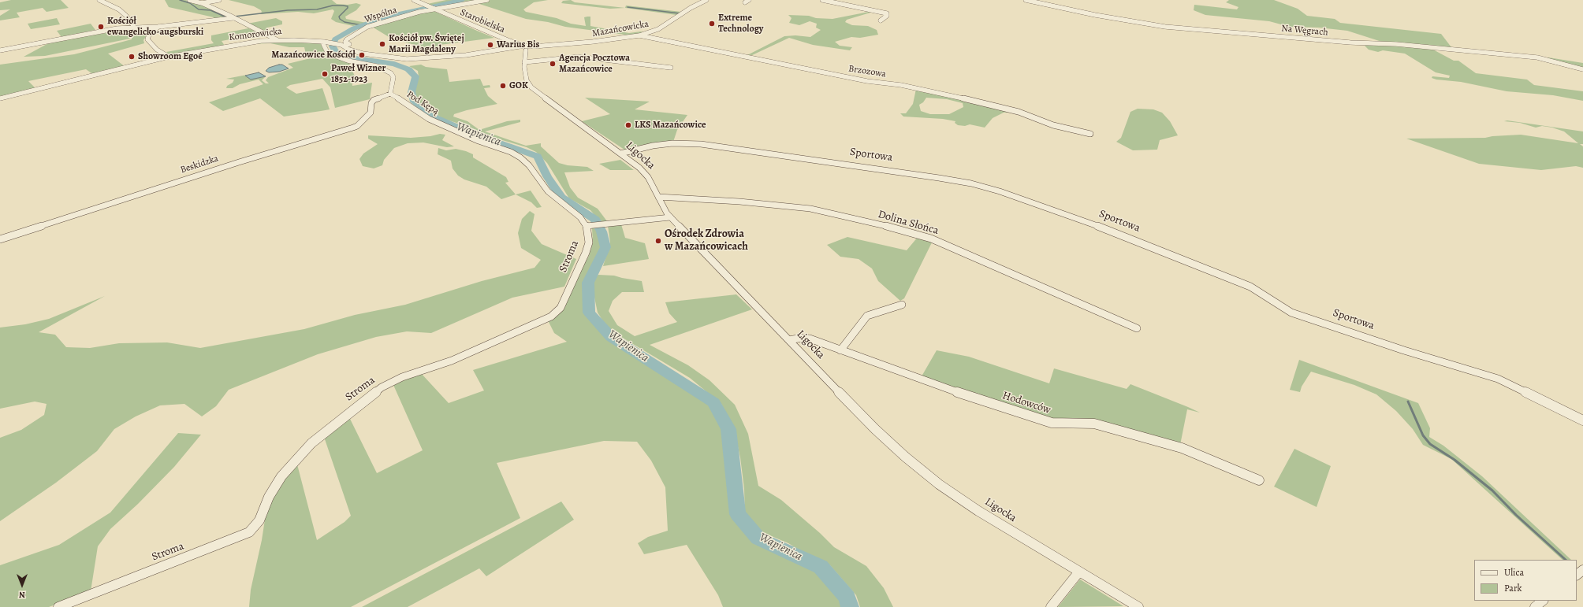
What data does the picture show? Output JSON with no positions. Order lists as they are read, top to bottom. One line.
{"streets":{"street":["Wspólna","Starobielska","Mazańcowicka","Na Węgrach","Komorowicka","Brzozowa","Pod Kępą","Sportowa","Ligocka","Beskidzka","Dolina Słońca","Stroma","Hodowców"]},"crossings":[["Wspólna","Starobielska"],["Wspólna","Komorowicka"],["Starobielska","Mazańcowicka"],["Starobielska","Ligocka"],["Mazańcowicka","Komorowicka"],["Mazańcowicka","Brzozowa"],["Mazańcowicka","Ligocka"],["Komorowicka","Pod Kępą"],["Pod Kępą","Beskidzka"],["Pod Kępą","Stroma"],["Sportowa","Ligocka"],["Ligocka","Dolina Słońca"],["Ligocka","Hodowców"]],"water":["Wapienica"],"places":["Extreme Technology","Kościół ewangelicko-augsburski","Kościół pw. Świętej Marii Magdaleny","Warius Bis","Mazańcowice Kościół","Showroom Egoé","Agencja Pocztowa Mazańcowice","Paweł Wizner 1852-1923","GOK","LKS Mazańcowice","Ośrodek Zdrowia w Mazańcowicach"],"legend":["Ulica","Park"],"north":"bottom"}
